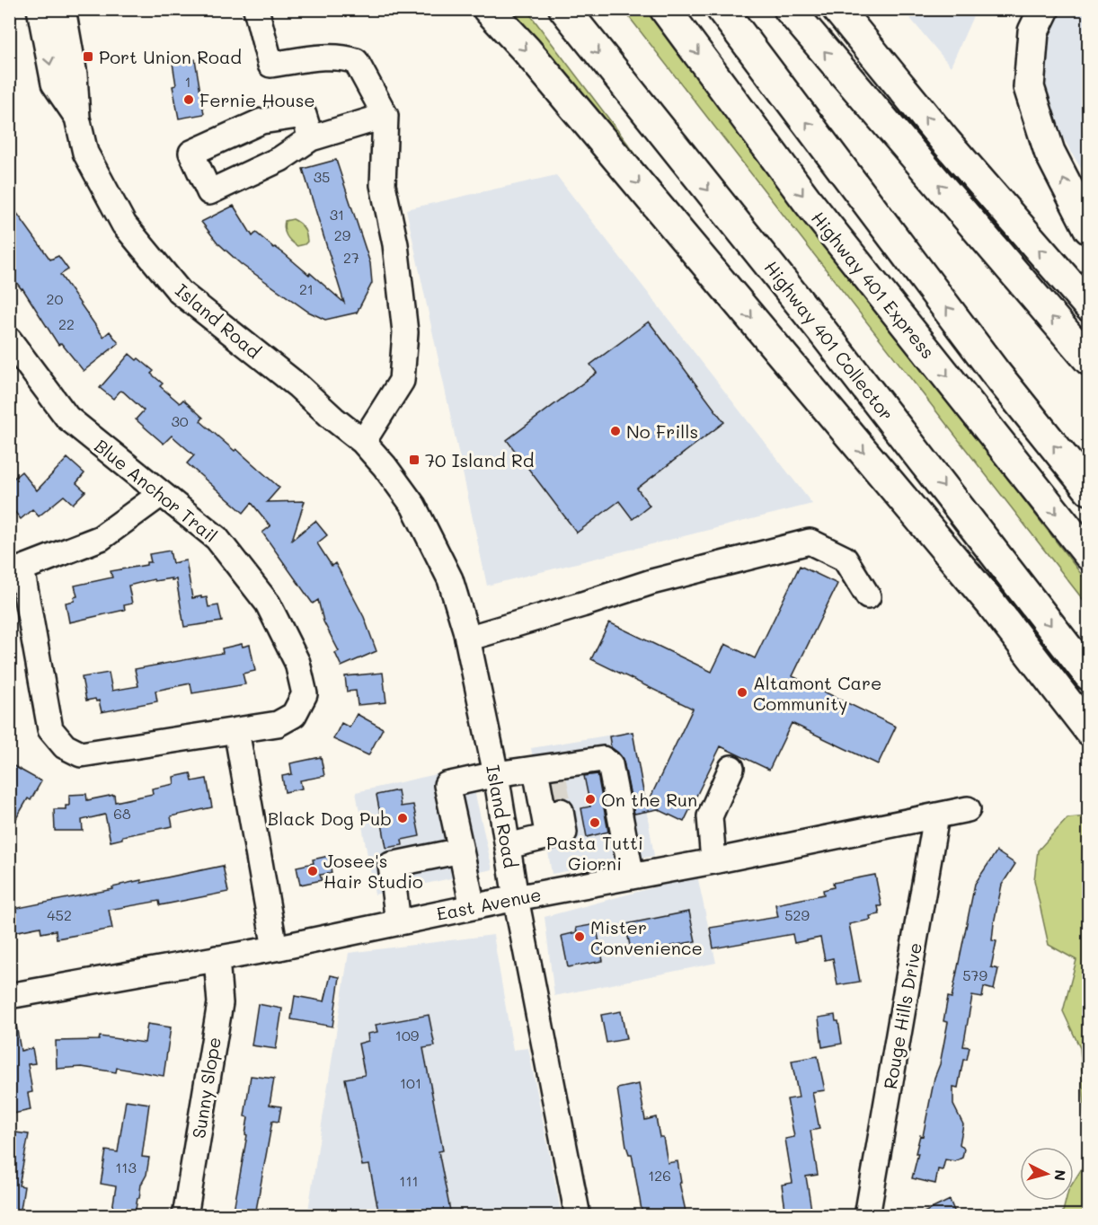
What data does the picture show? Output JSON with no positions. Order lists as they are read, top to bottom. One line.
{"streets":{"highway":["Highway 401 Express","Highway 401 Collector"],"street":["Island Road","Blue Anchor Trail","East Avenue","Rouge Hills Drive","Sunny Slope"]},"crossings":[["Island Road","East Avenue"],["East Avenue","Rouge Hills Drive"],["East Avenue","Sunny Slope"]],"places":{"transit":["Port Union Road","70 Island Rd"],"other":["Fernie House","No Frills","Altamont Care Community","On the Run","Black Dog Pub","Pasta Tutti Giorni","Josee's Hair Studio","Mister Convenience"]},"house_numbers":["1","35","31","29","27","21","20","22","30","68","452","529","579","109","101","113","126","111"],"north":"right"}
